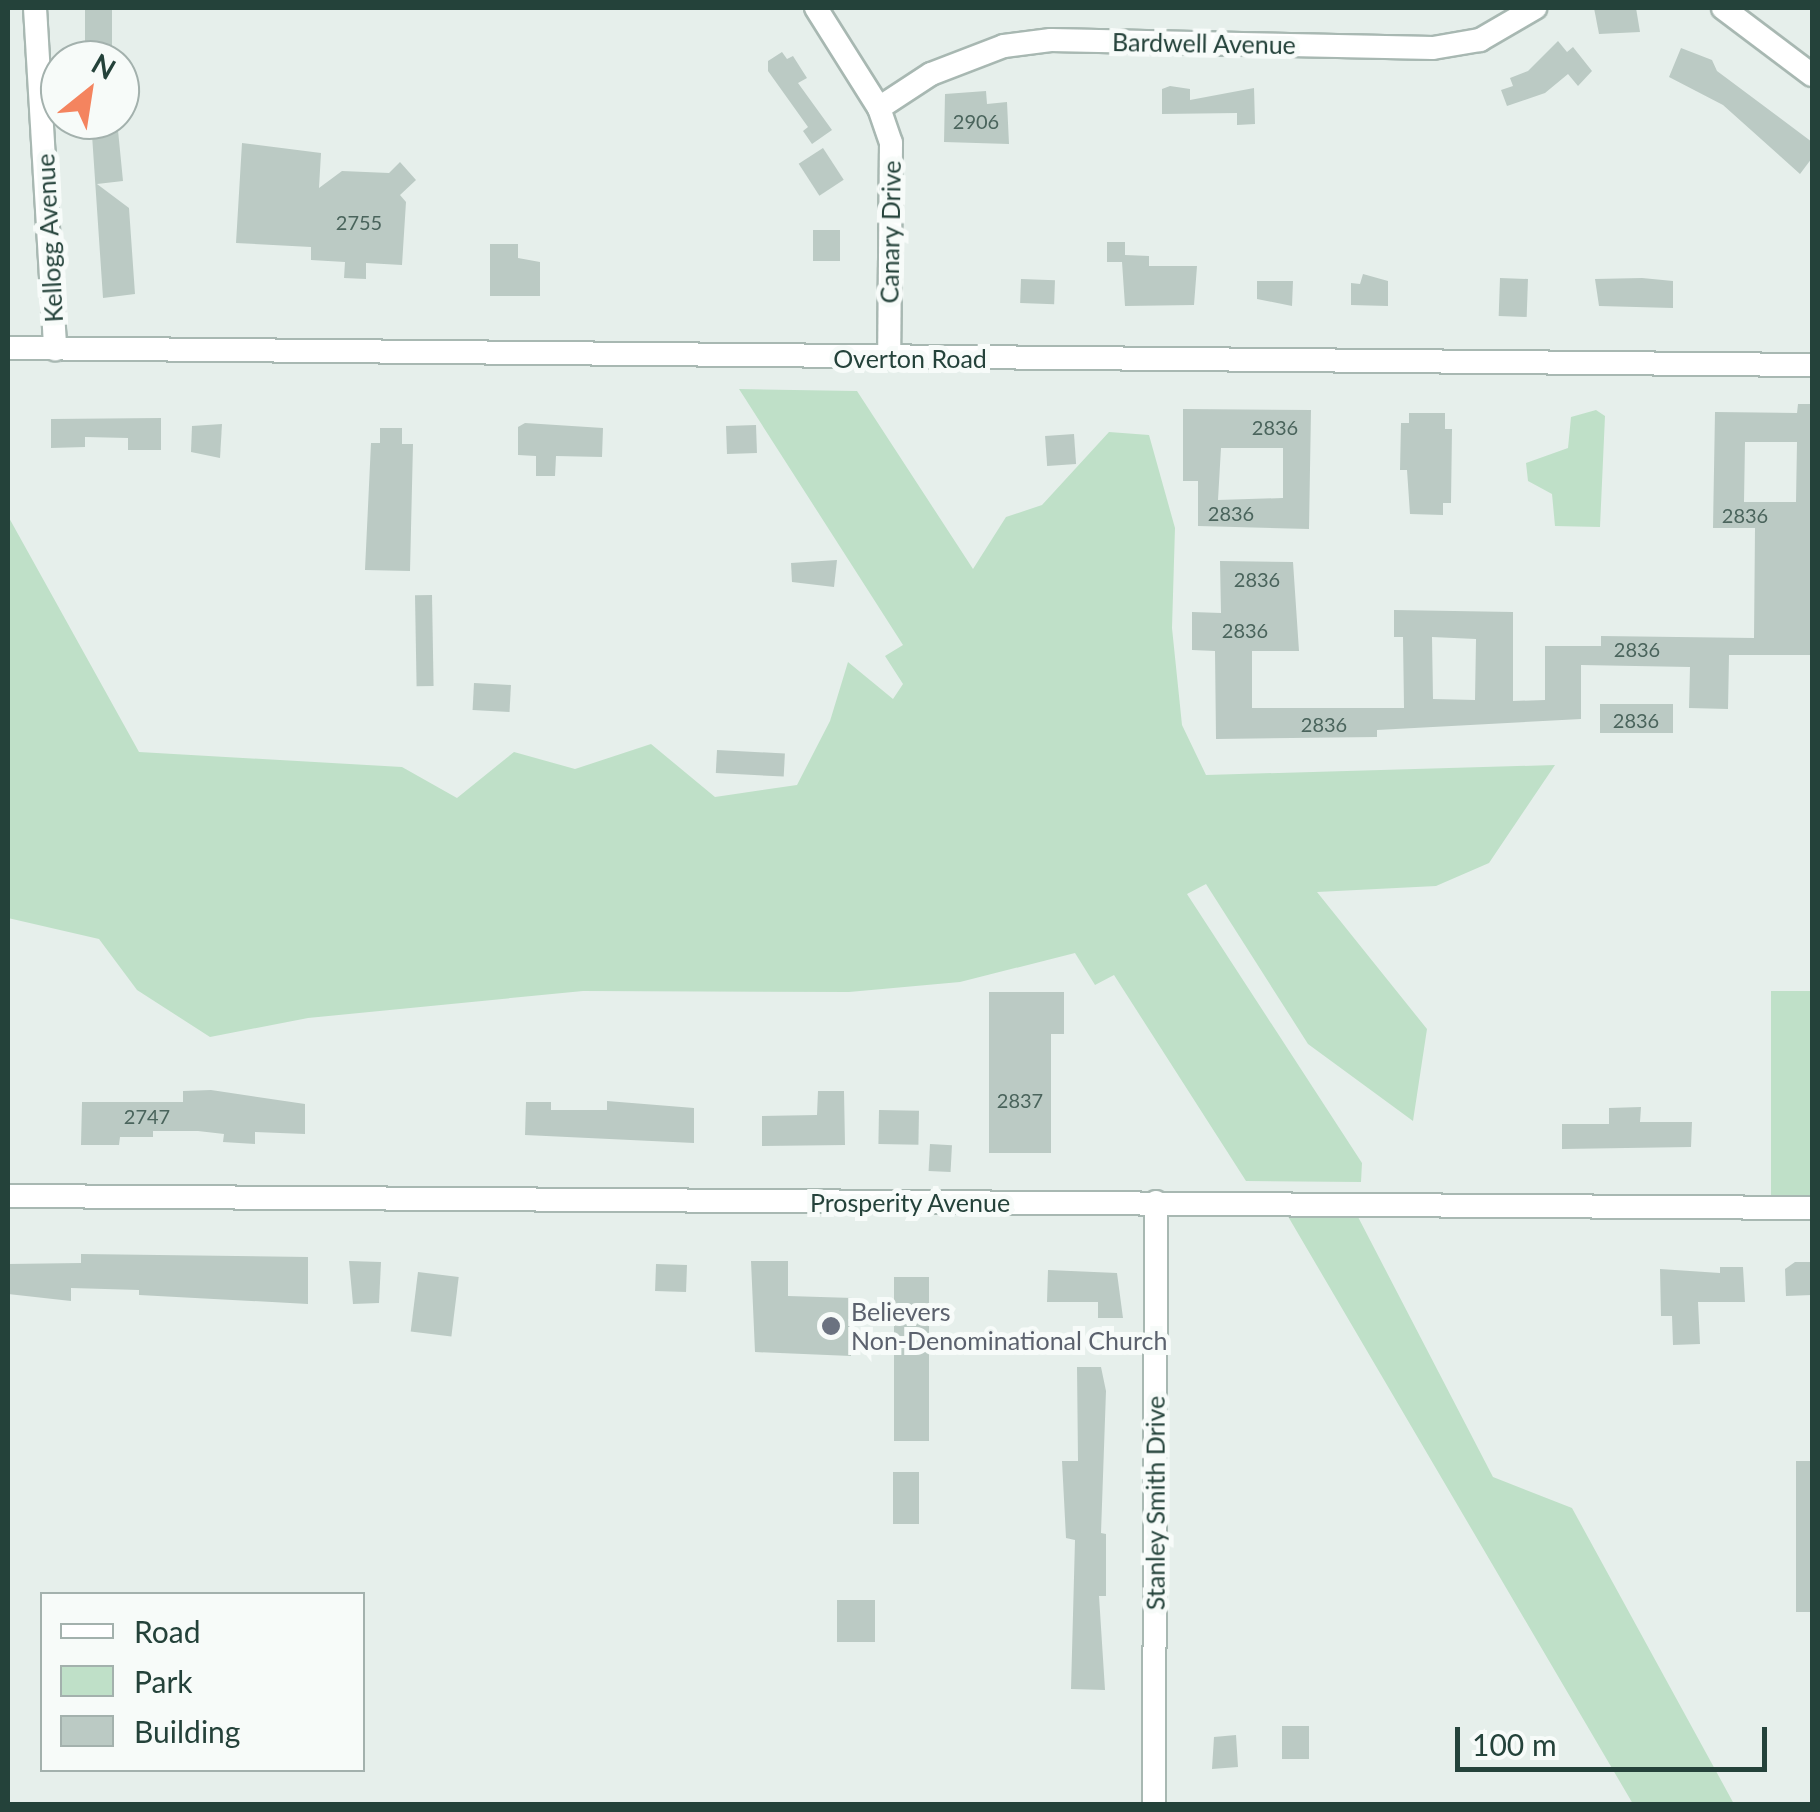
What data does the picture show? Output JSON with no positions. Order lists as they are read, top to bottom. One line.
{"streets":{"street":["Bardwell Avenue","Canary Drive","Kellogg Avenue","Overton Road","Prosperity Avenue","Stanley Smith Drive"]},"crossings":[["Bardwell Avenue","Canary Drive"],["Canary Drive","Overton Road"],["Kellogg Avenue","Overton Road"],["Prosperity Avenue","Stanley Smith Drive"]],"places":["Believers Non-Denominational Church"],"house_numbers":["2906","2755","2836","2836","2836","2836","2836","2836","2836","2836","2837","2747"],"legend":["Road","Park","Building"],"scale_bar":"100 m","north":"top right"}
